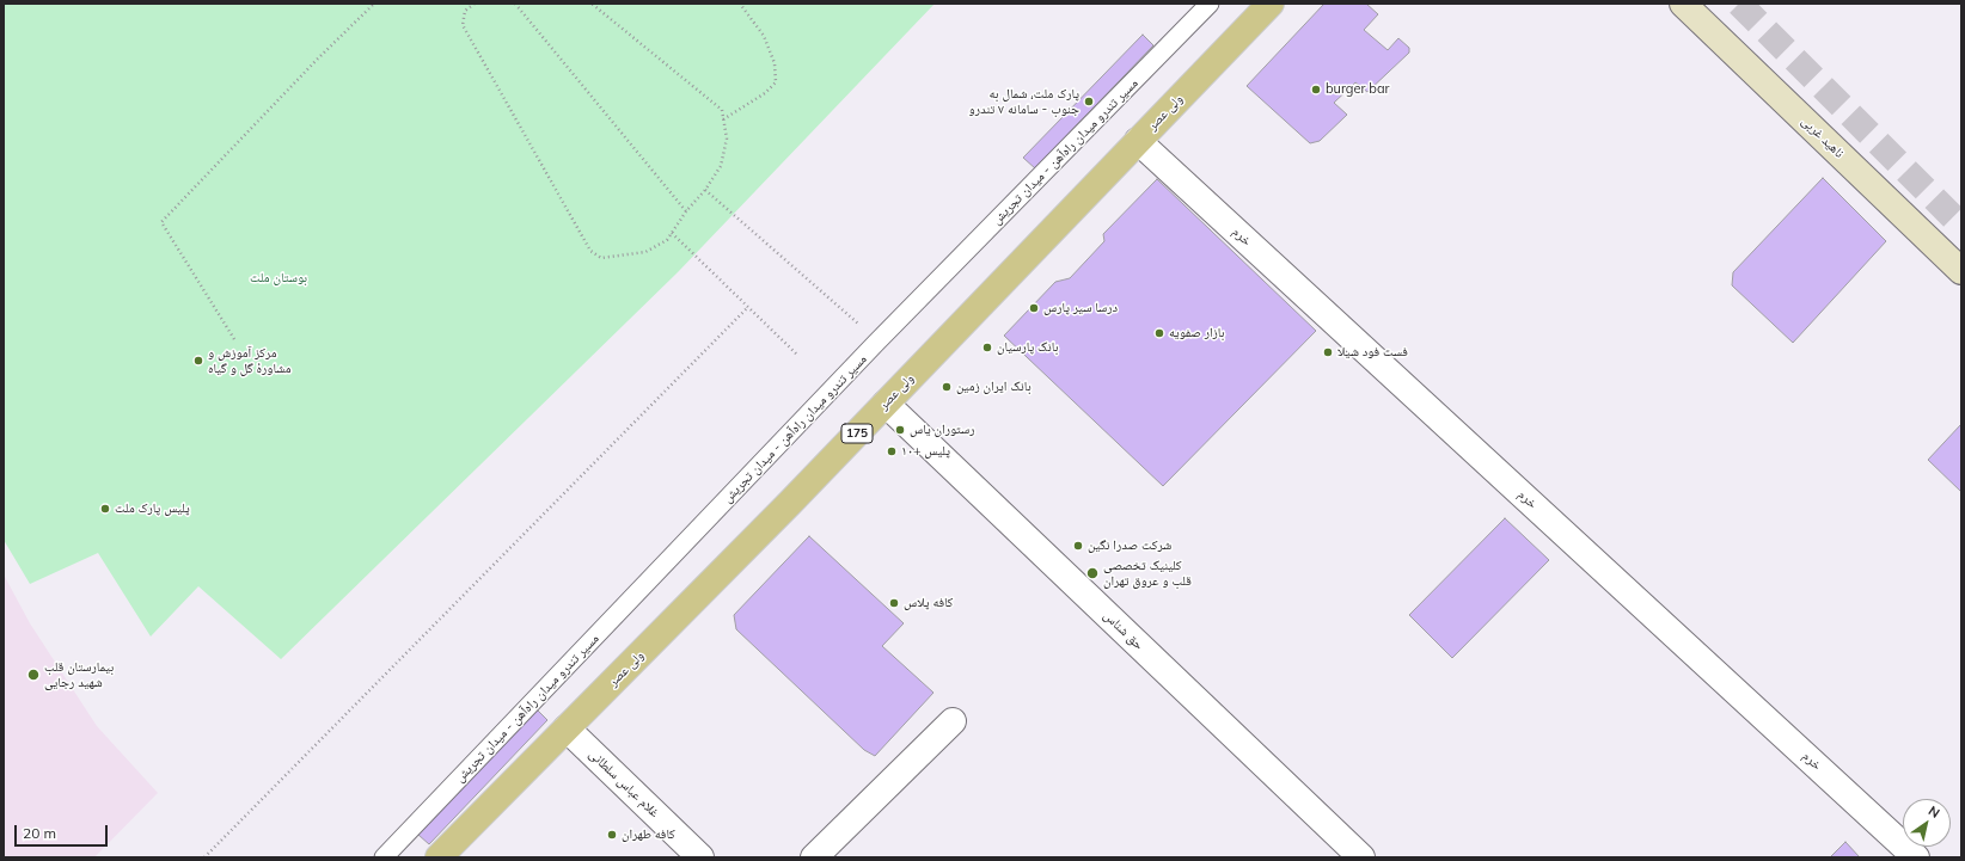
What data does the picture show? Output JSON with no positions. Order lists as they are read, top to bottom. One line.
{"streets":{"main road":["ولی عصر","ناهید غربی","175"],"street":["خرم","حق شناس","غلام عباس سلطانی"],"lane":["مسیر تندرو میدان راه‌آهن - میدان تجریش"]},"crossings":[["ولی عصر","خرم"],["ولی عصر","حق شناس"],["ولی عصر","غلام عباس سلطانی"]],"parks":["بوستان ملت"],"places":["burger bar","پارک ملت، شمال به جنوب - سامانه ۷ تندرو","درسا سیر پارس","بازار صفویه","بانک پارسیان","فست فود شیلا","مرکز آموزش و مشاورهٔ گل و گیاه","بانک ایران زمین","رستوران یاس","پلیس +۱۰","پلیس پارک ملت","شرکت صدرا نگین","کلینیک تخصصی قلب و عروق تهران","کافه پلاس","بیمارستان قلب شهید رجایی","کافه طهران"],"scale_bar":"20 m","north":"top right"}
